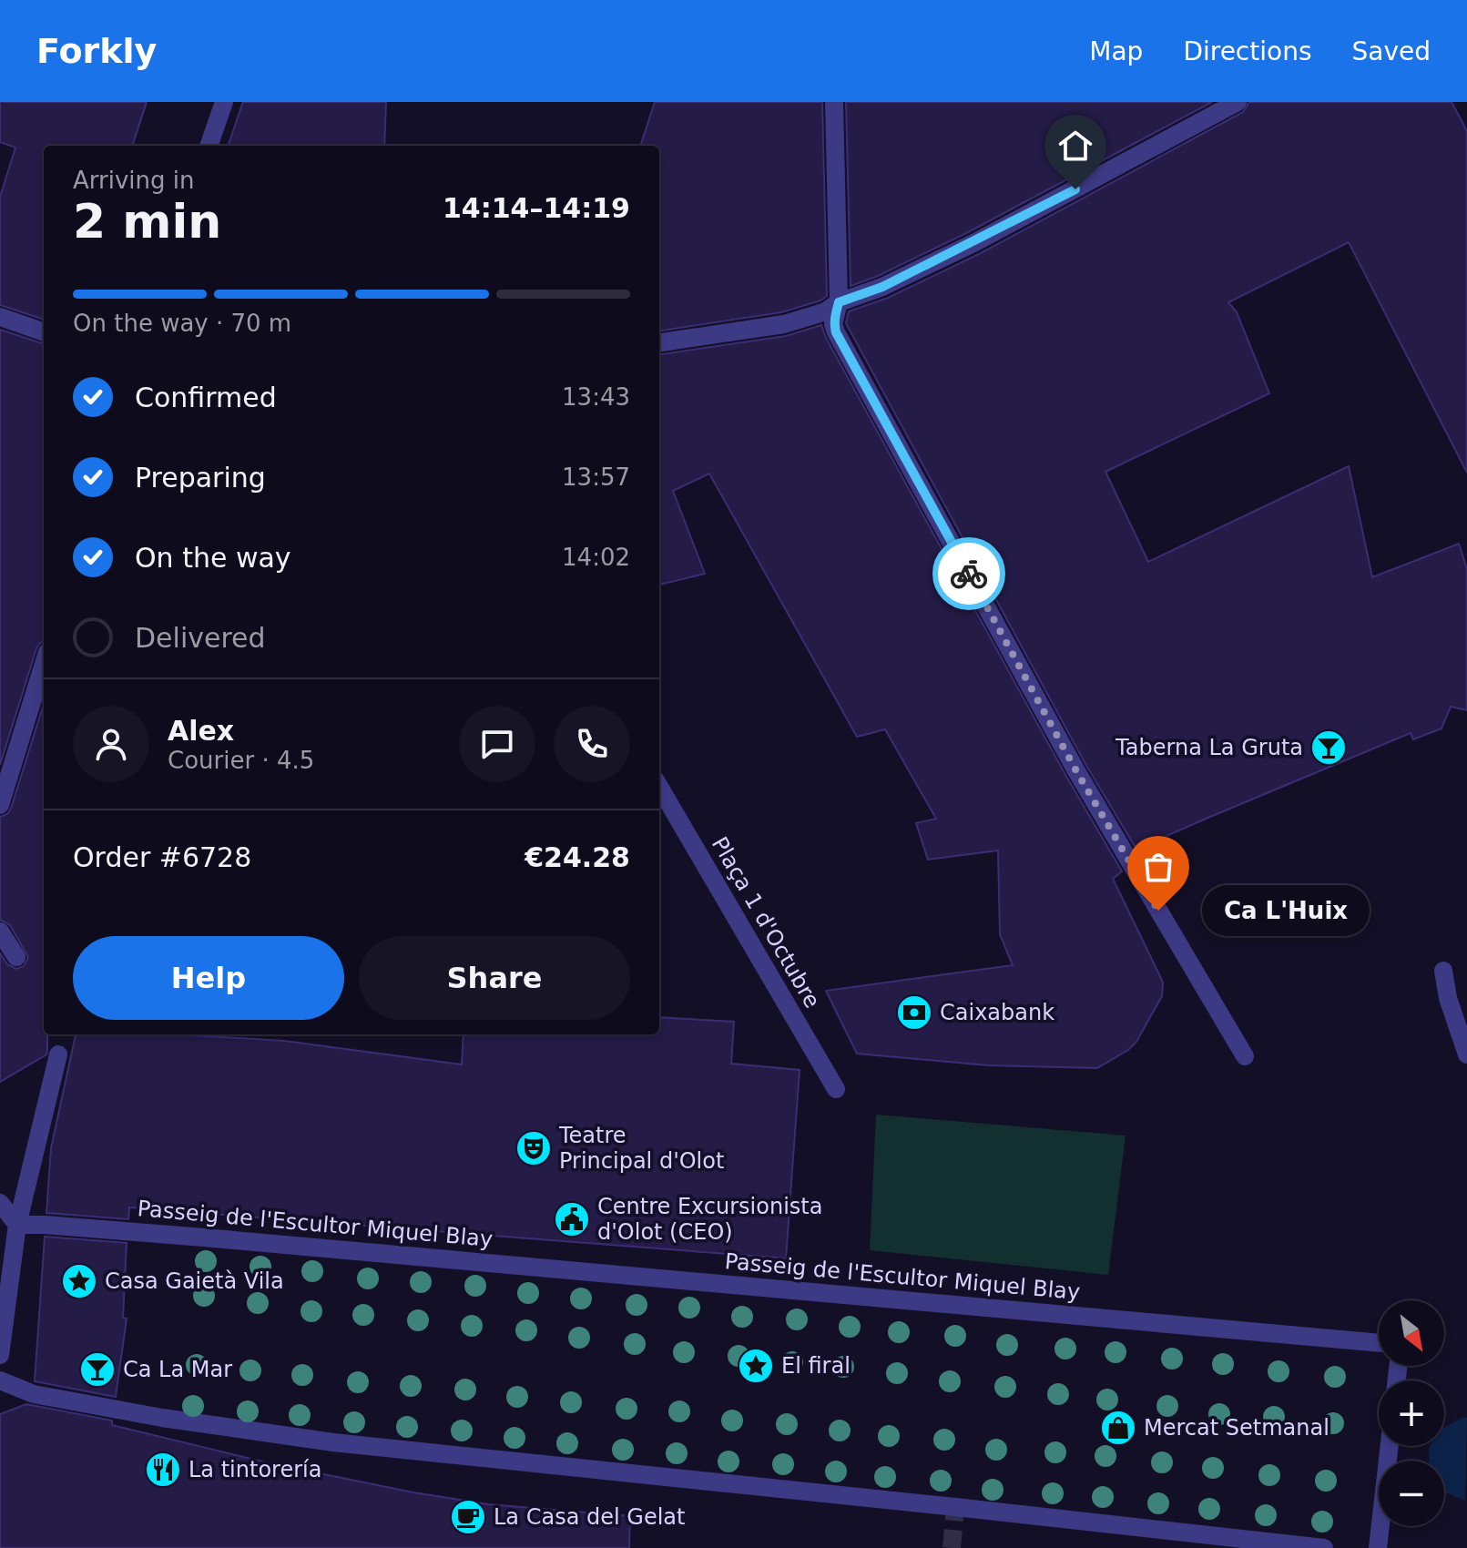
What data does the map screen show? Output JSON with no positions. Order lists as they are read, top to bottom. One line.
{"streets":{"street":["Plaça 1 d'Octubre","Passeig de l'Escultor Miquel Blay"]},"places":{"bar":["Taberna La Gruta","Ca La Mar"],"other":["Ca L'Huix"],"bank":["Caixabank"],"theatre":["Teatre Principal d'Olot"],"public building":["Centre Excursionista d'Olot (CEO)"],"place":["Casa Gaietà Vila","El firal"],"shop":["Mercat Setmanal"],"restaurant":["La tintorería"],"cafe":["La Casa del Gelat"]},"north":"bottom right","page":{"header":"Forkly","nav":["Map","Directions","Saved"],"heading":["2 min","Arriving in","14:14–14:19"],"panel":["Alex","Courier · 4.5","Order #6728","€24.28"],"bar":"On the way · 70 m","list":[["Confirmed","13:43"],["Preparing","13:57"],["On the way","14:02"],"Delivered"],"bubble":"Ca L'Huix","buttons":["Help","Share"],"map_buttons":["+","−"]}}
